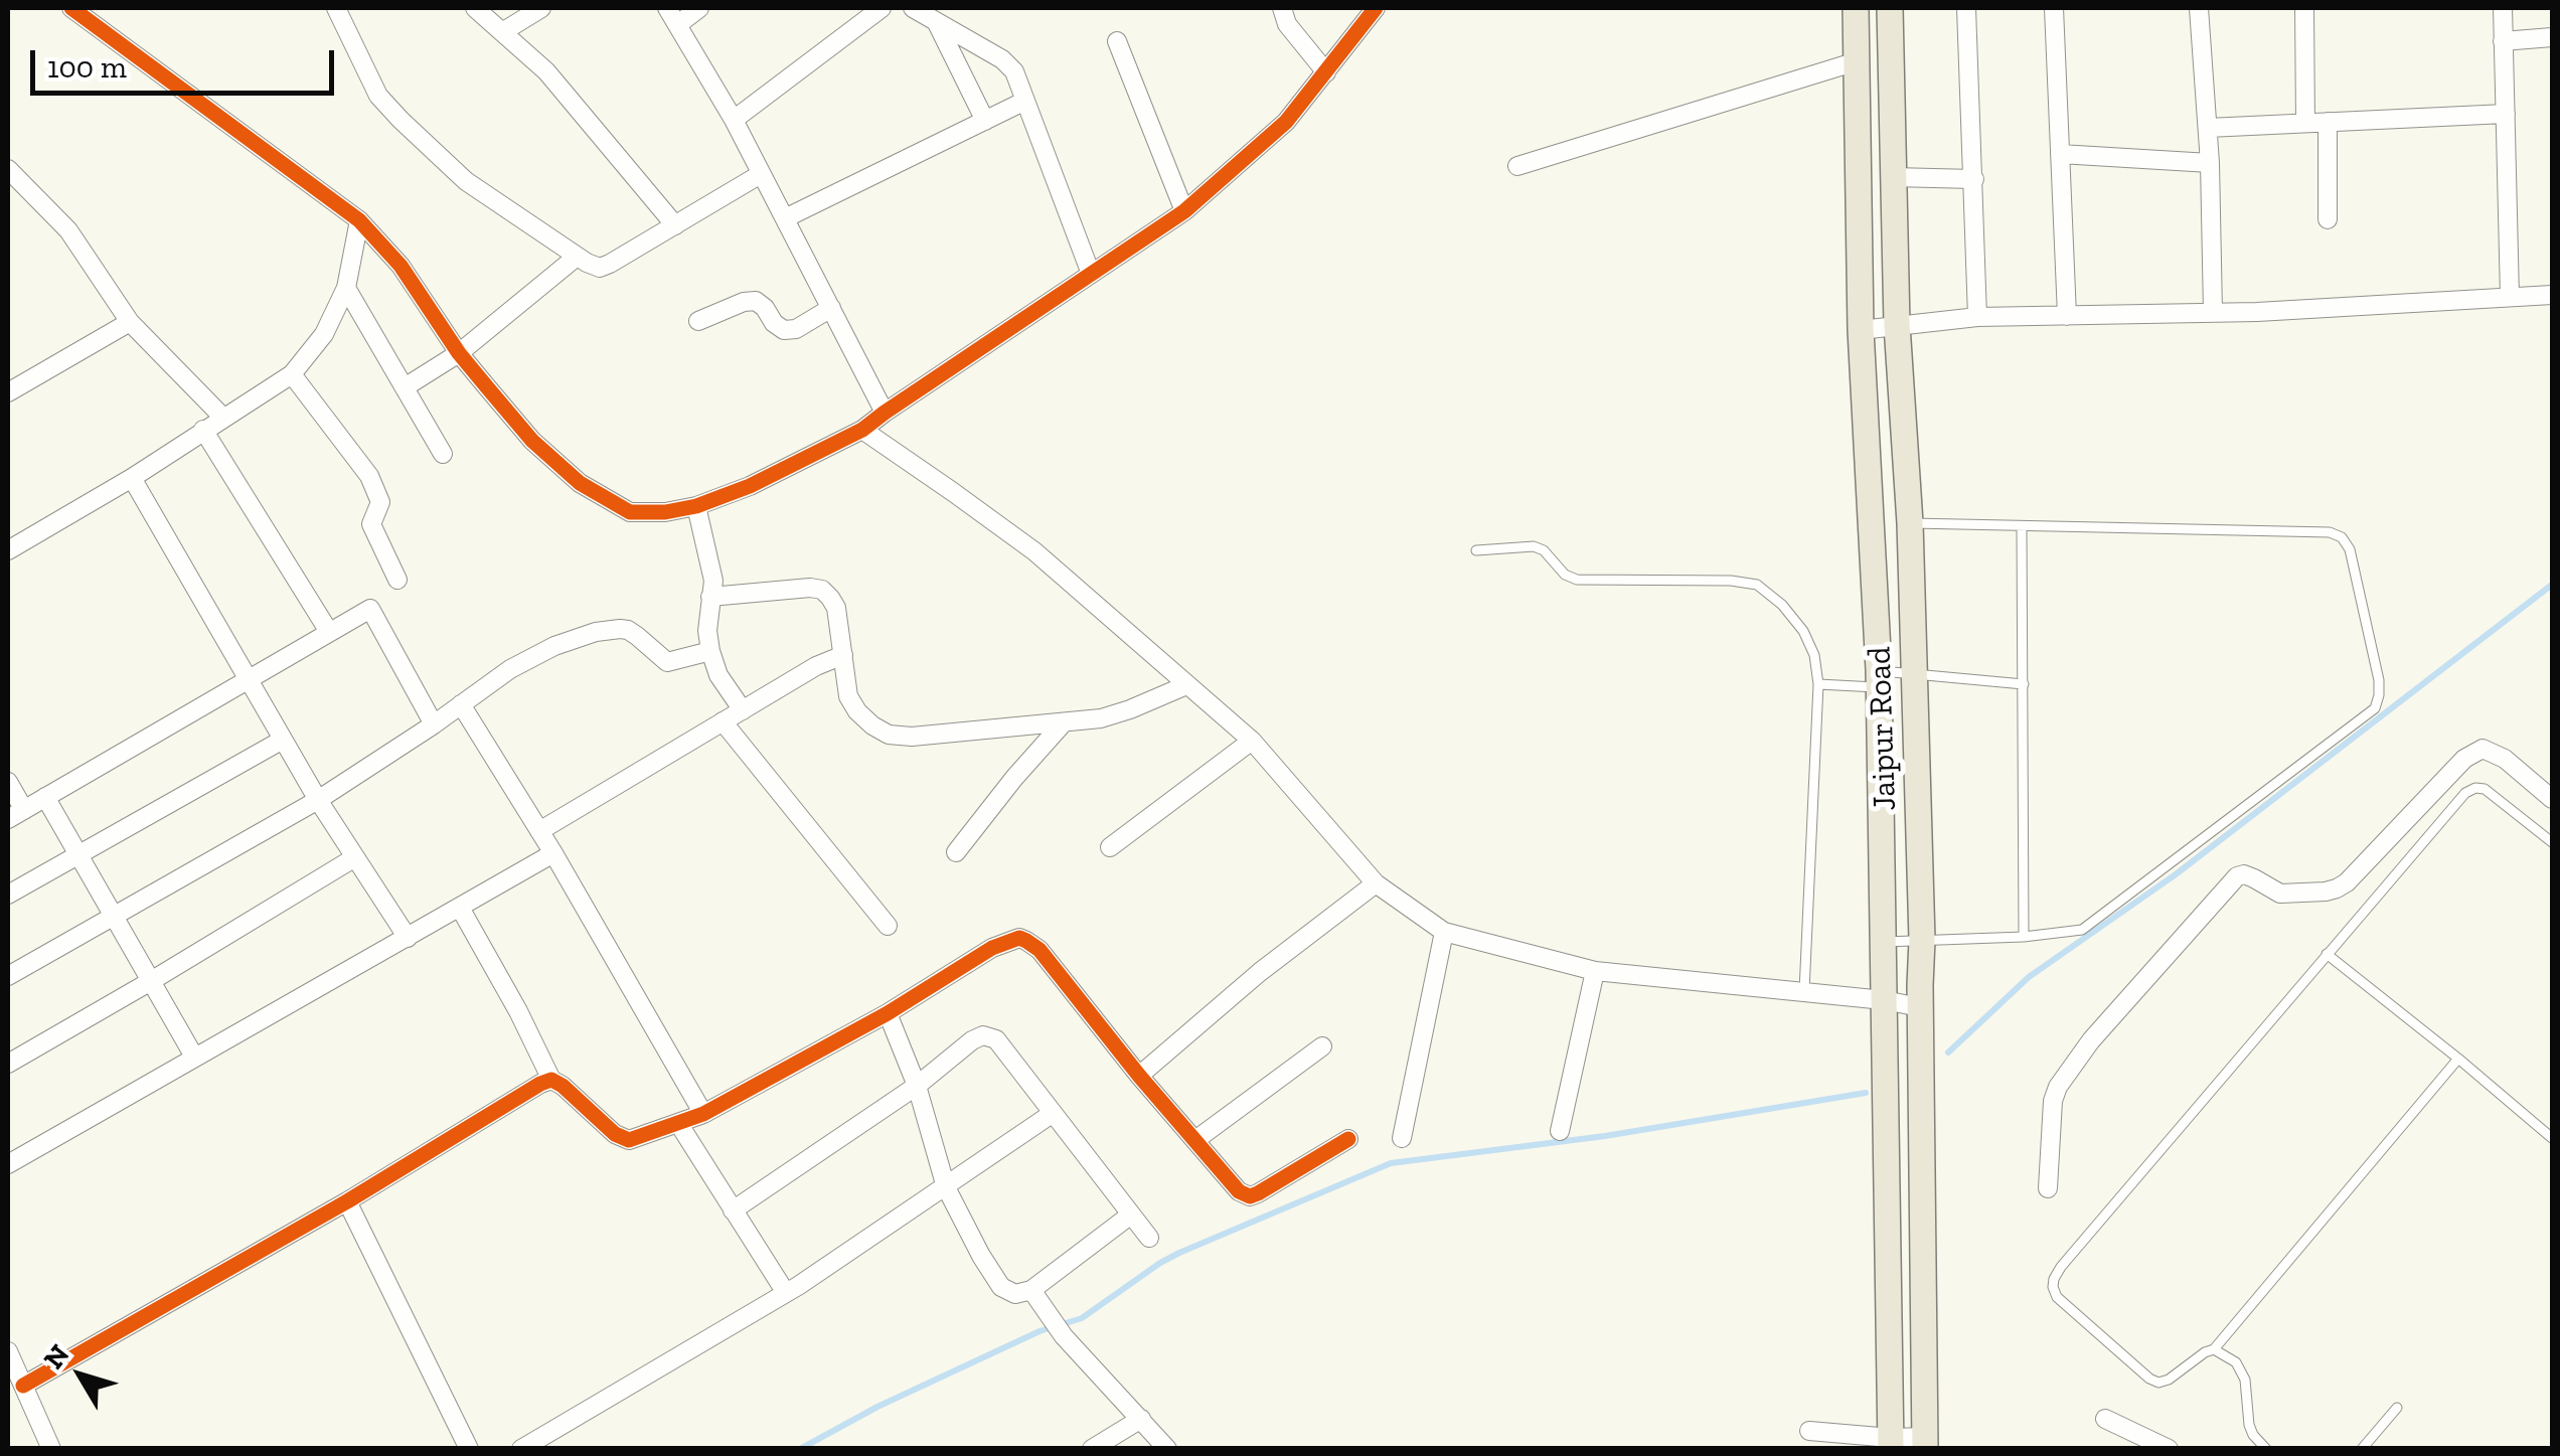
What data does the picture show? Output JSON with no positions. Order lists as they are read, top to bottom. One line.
{"streets":{"main road":["Jaipur Road"]},"scale_bar":"100 m","north":"top left"}
